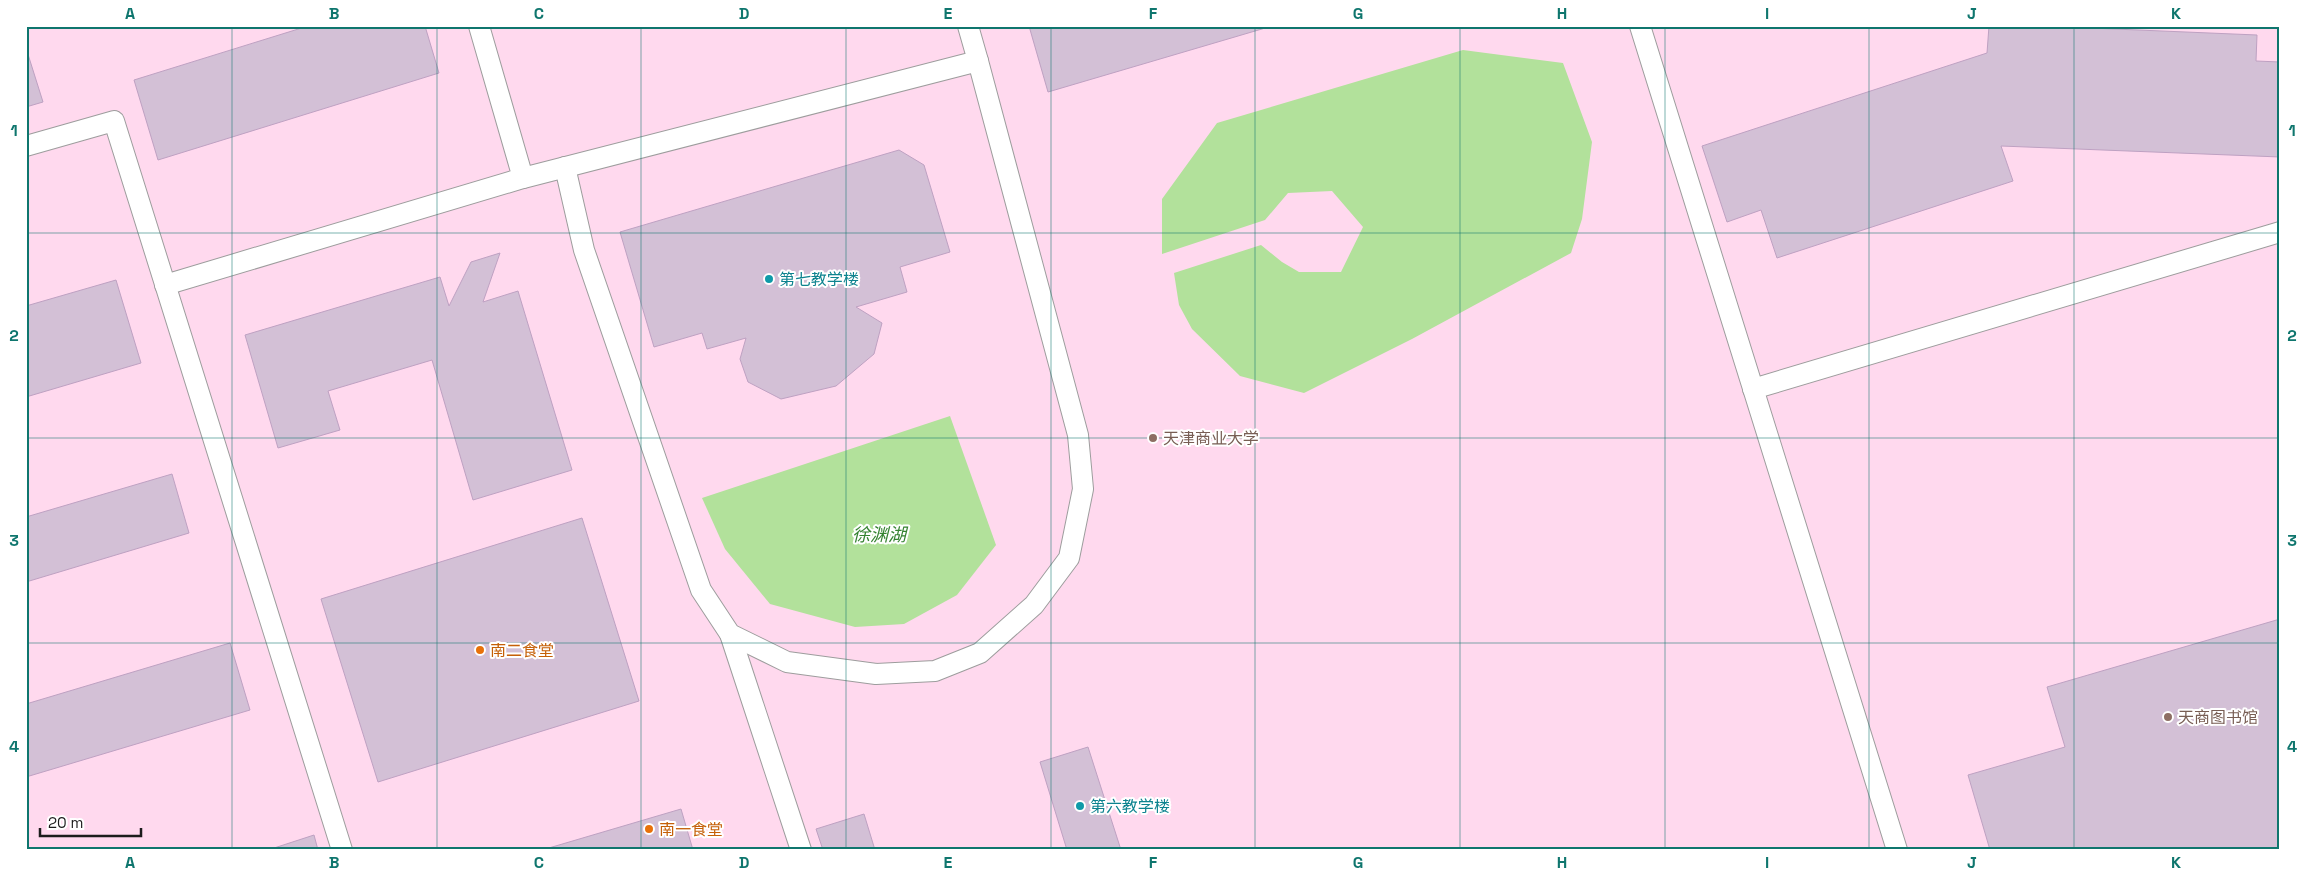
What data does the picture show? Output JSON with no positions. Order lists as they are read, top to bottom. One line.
{"water":["徐渊湖"],"places":["第七教学楼","天津商业大学","南二食堂","天商图书馆","第六教学楼","南一食堂"],"scale_bar":"20 m","grid":{"columns":["A","B","C","D","E","F","G","H","I","J","K"],"rows":["1","2","3","4"]}}
